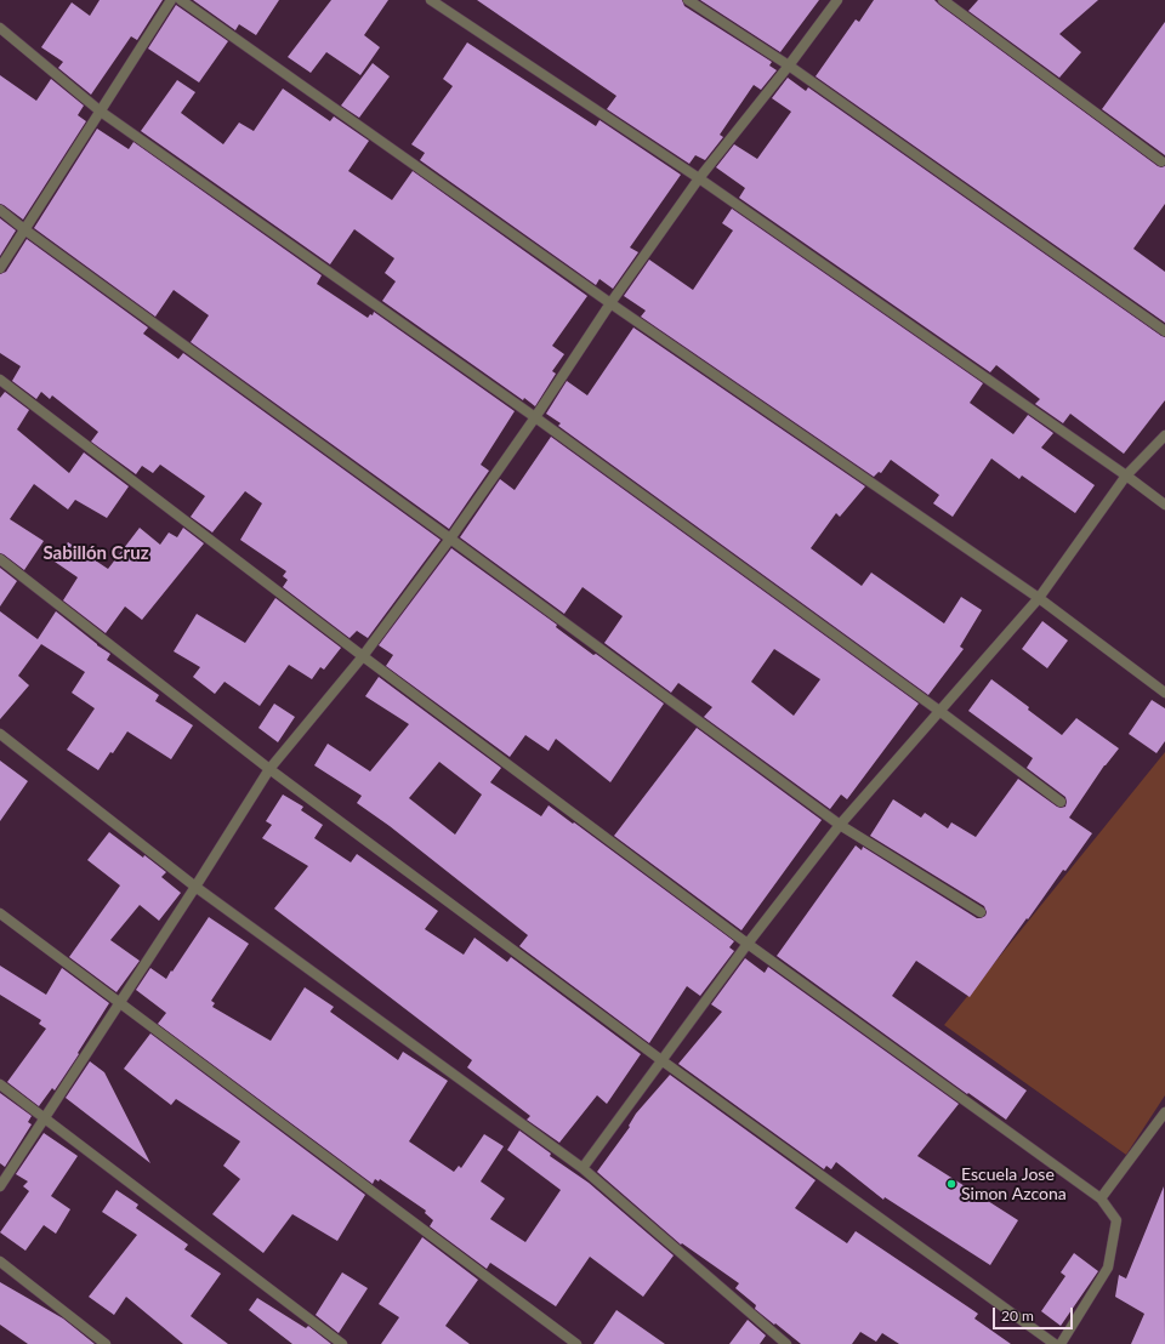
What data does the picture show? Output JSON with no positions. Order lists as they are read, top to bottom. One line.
{"districts":["Sabillón Cruz"],"places":["Escuela Jose Simon Azcona"],"scale_bar":"20 m"}
